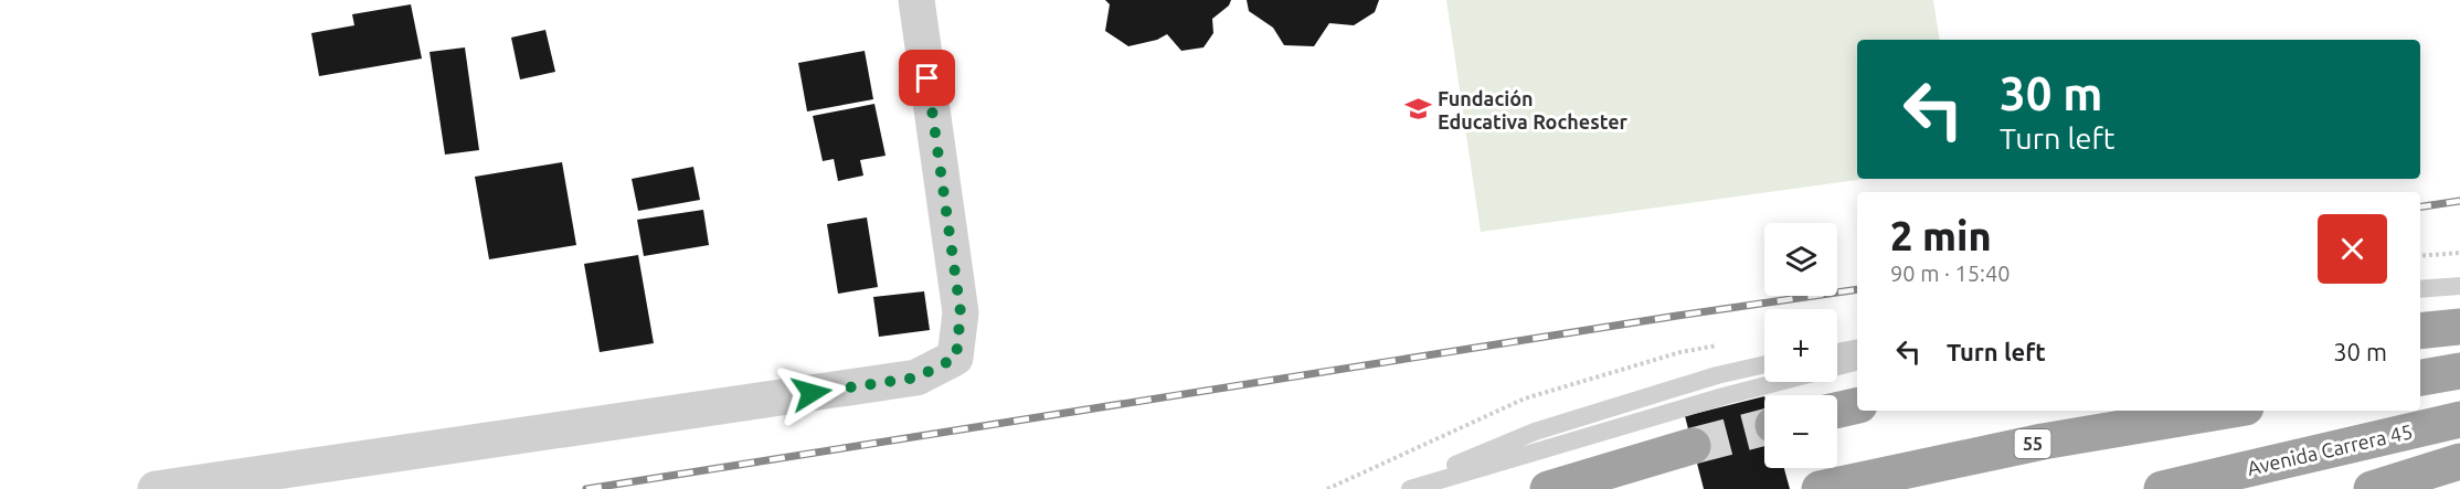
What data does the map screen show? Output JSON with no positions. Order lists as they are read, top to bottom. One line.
{"streets":{"highway":["55","Avenida Carrera 45"]},"places":{"school or university":["Fundación Educativa Rochester"]},"page":{"turn":["30 m","Turn left"],"heading":["2 min","90 m · 15:40"],"map_buttons":["+","−"],"list":[{"name":"Turn left","value":"30 m"}]}}
